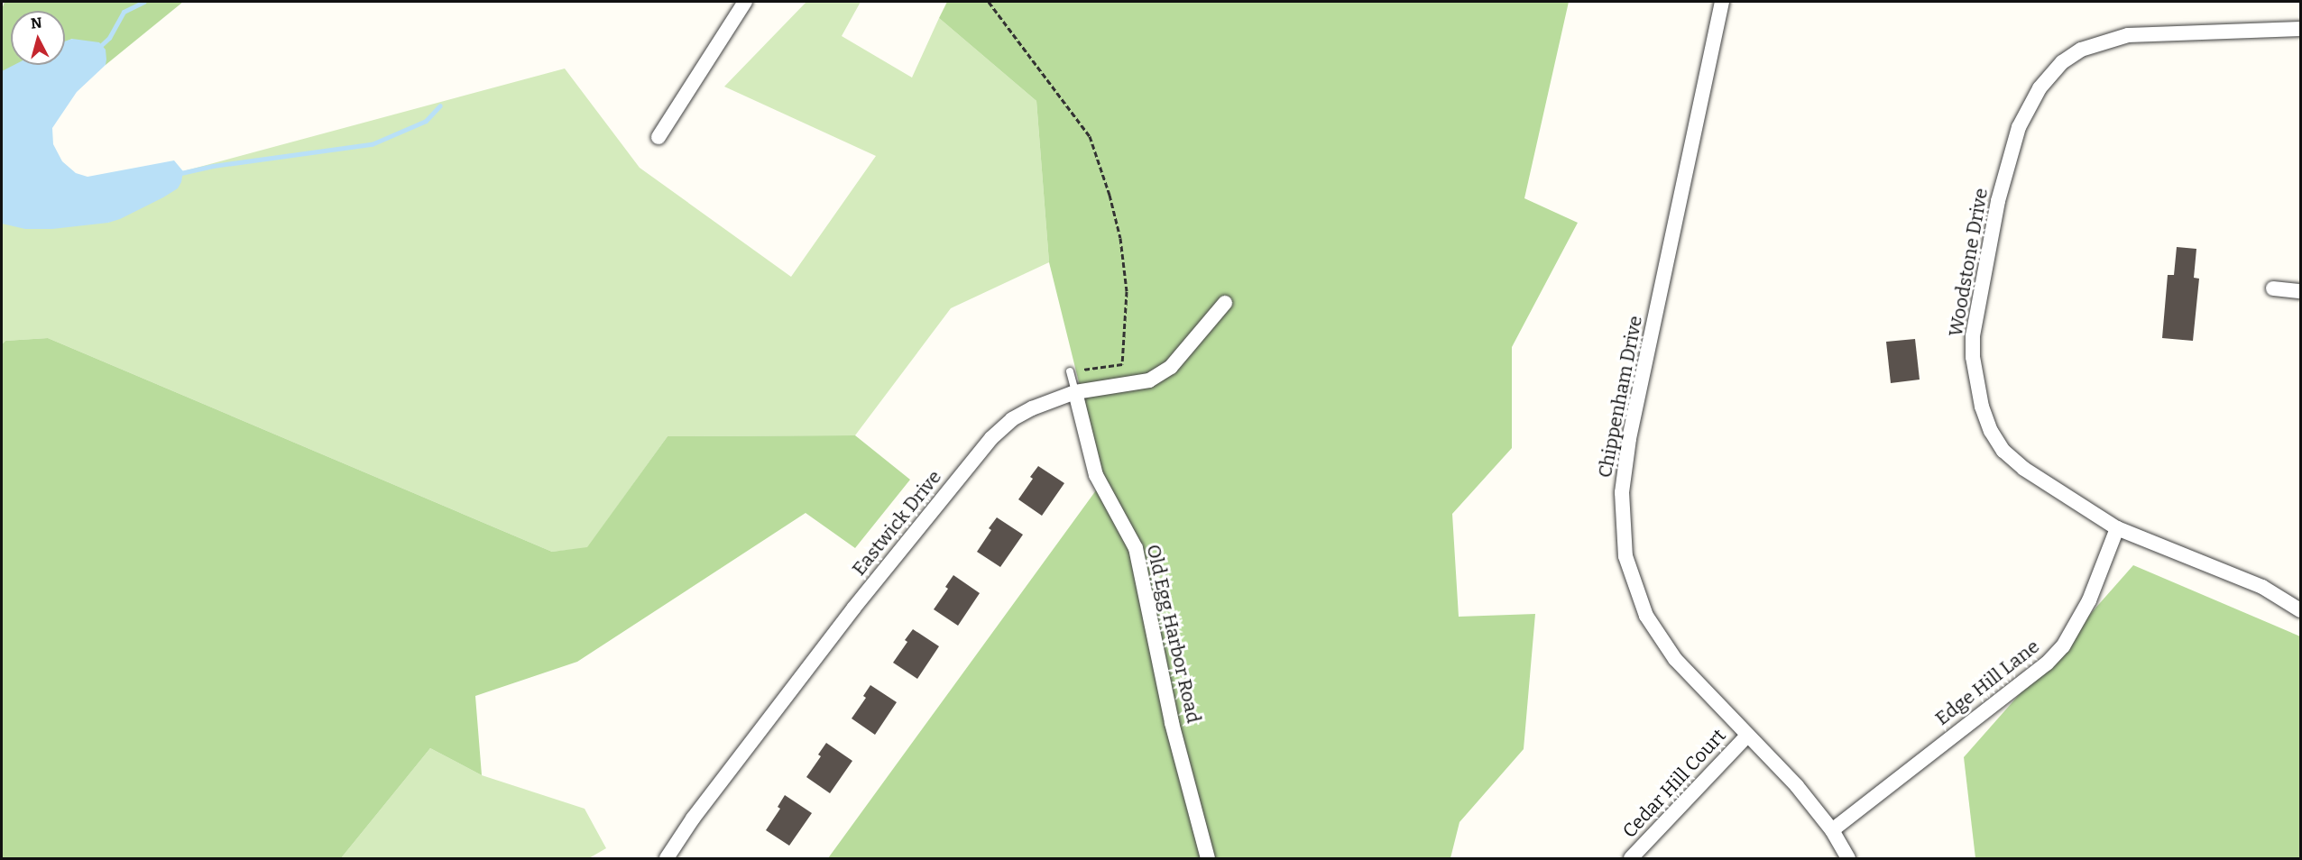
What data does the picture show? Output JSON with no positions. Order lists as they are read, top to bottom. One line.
{"streets":{"street":["Woodstone Drive","Chippenham Drive","Eastwick Drive","Old Egg Harbor Road","Edge Hill Lane","Cedar Hill Court"]},"crossings":[["Woodstone Drive","Edge Hill Lane"],["Chippenham Drive","Edge Hill Lane"],["Chippenham Drive","Cedar Hill Court"],["Eastwick Drive","Old Egg Harbor Road"]],"north":"top"}
